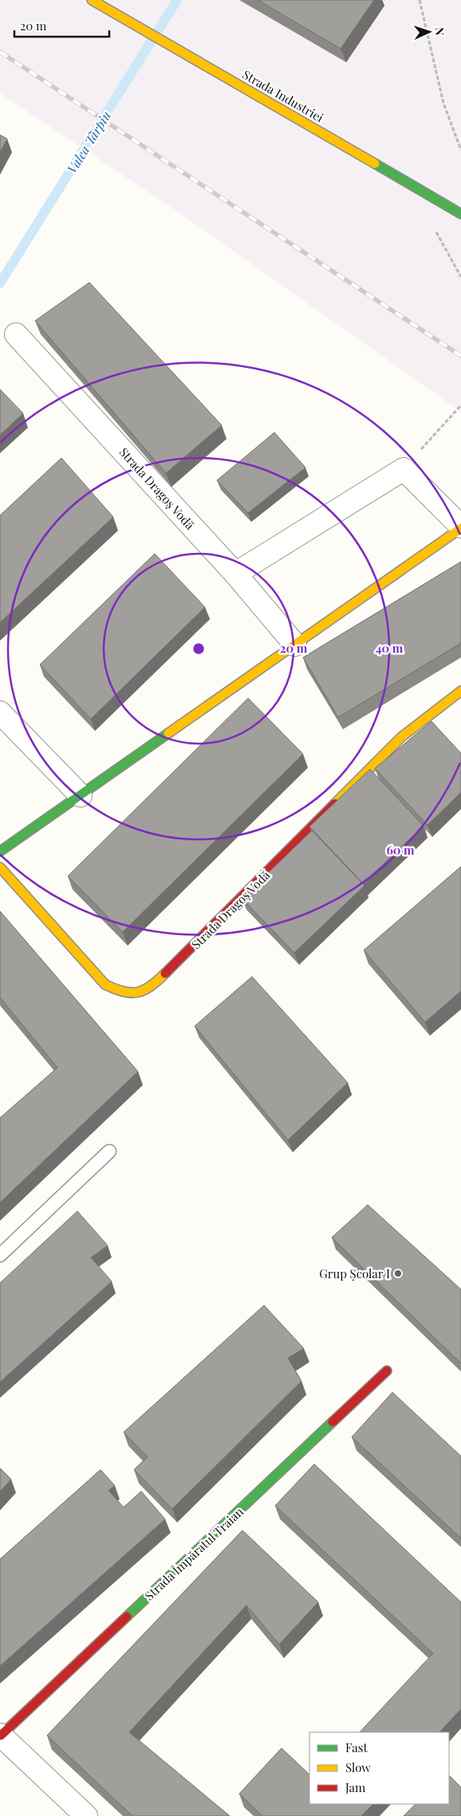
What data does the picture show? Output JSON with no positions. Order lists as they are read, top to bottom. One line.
{"streets":{"street":["Strada Industriei","Strada Dragoș Vodă","Strada Împăratul Traian"]},"water":["Valea Tărpiu"],"places":["Grup Școlar I"],"legend":["Fast","Slow","Jam"],"scale_bar":"20 m","north":"right","rings":["20 m","40 m","60 m"]}
